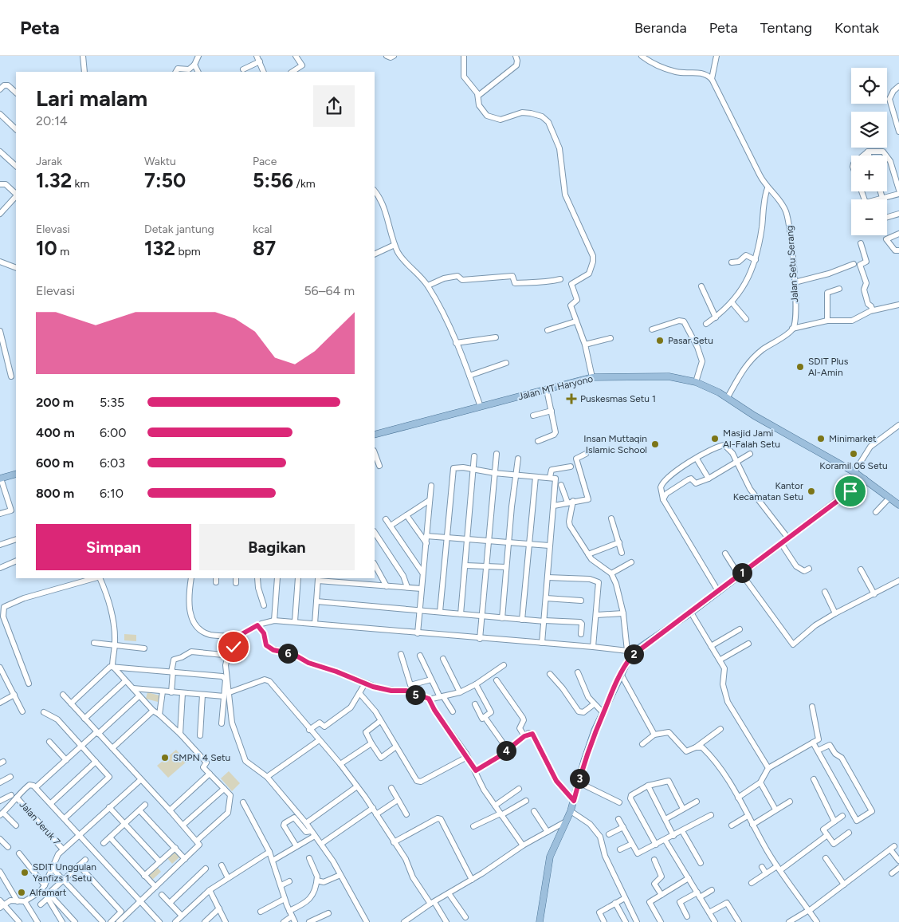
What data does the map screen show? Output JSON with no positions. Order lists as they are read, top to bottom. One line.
{"streets":{"main road":["Jalan MT Haryono"],"street":["Jalan Setu Serang","Jalan Jeruk 7"]},"places":{"other":["Pasar Setu","SDIT Plus Al-Amin","Masjid Jami Al-Falah Setu","Minimarket","Insan Muttaqin Islamic School","Koramil 06 Setu","Kantor Kecamatan Setu","SMPN 4 Setu","SDIT Unggulan Yanfizs 1 Setu","Alfamart"],"health":["Puskesmas Setu 1"]},"page":{"header":"Peta","nav":["Beranda","Peta","Tentang","Kontak"],"map_buttons":["+","−"],"heading":["Lari malam","20:14"],"stats":[["Jarak","1.32 km"],["Waktu","7:50"],["Pace","5:56 /km"],["Elevasi","10 m"],["Detak jantung","132 bpm"],["kcal","87"]],"chart":["Elevasi","56–64 m"],"list":[{"name":"200 m","note":"5:35"},{"name":"400 m","note":"6:00"},{"name":"600 m","note":"6:03"},{"name":"800 m","note":"6:10"}],"buttons":["Simpan","Bagikan"],"pins":["1","6","2","5","4","3"]}}
